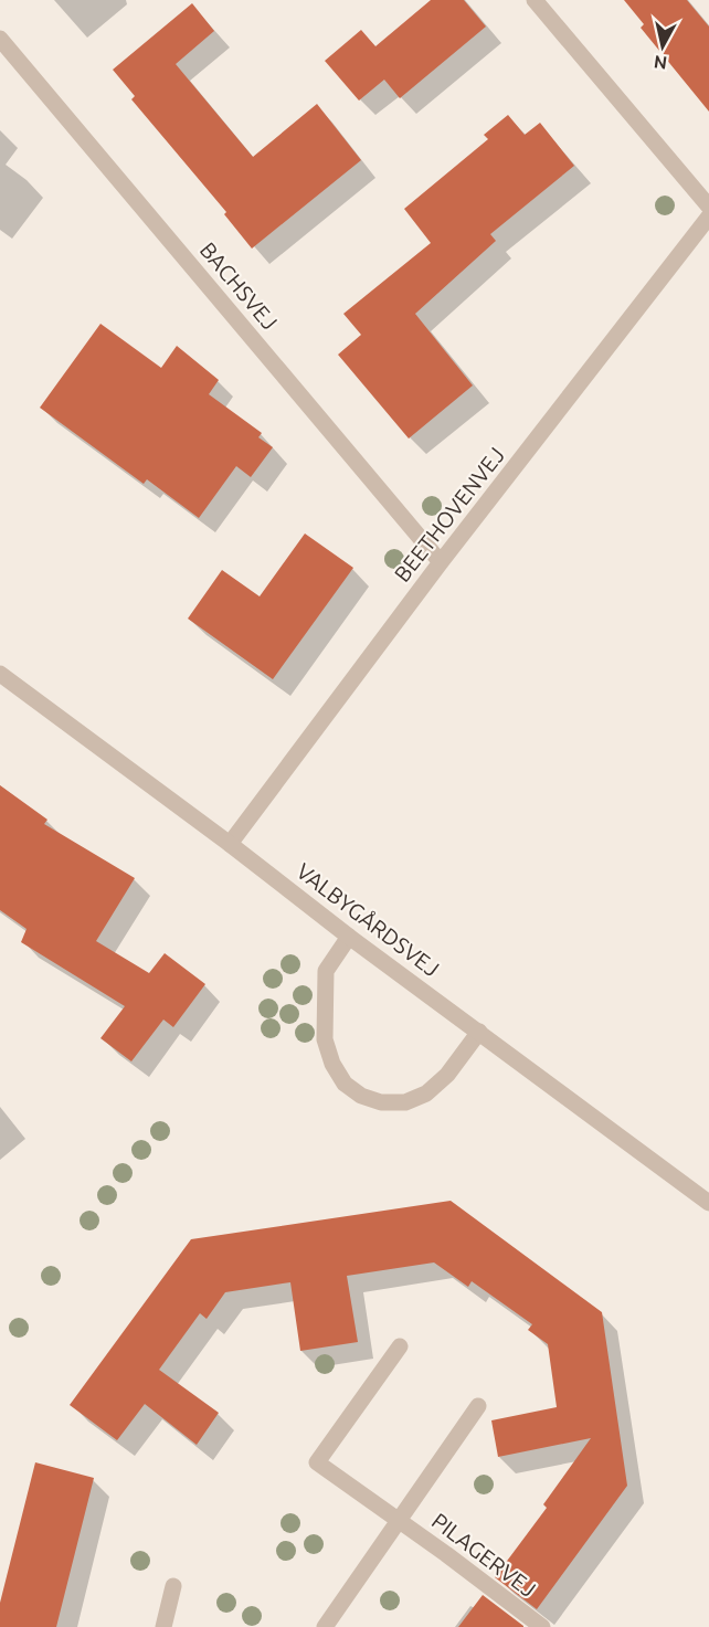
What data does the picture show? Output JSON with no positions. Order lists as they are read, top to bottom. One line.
{"streets":{"street":["BACHSVEJ","BEETHOVENVEJ","VALBYGÅRDSVEJ","PILAGERVEJ"]},"crossings":[["BACHSVEJ","BEETHOVENVEJ"],["BEETHOVENVEJ","VALBYGÅRDSVEJ"]],"north":"bottom"}
